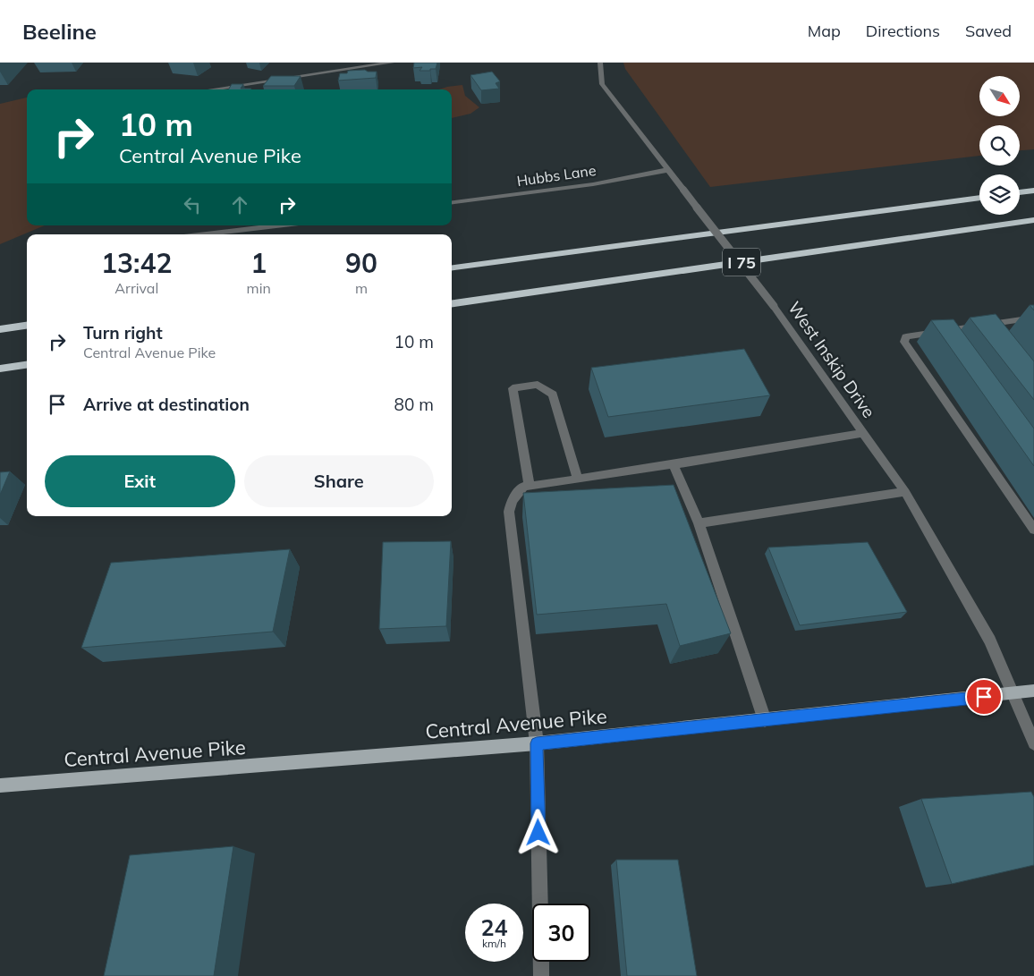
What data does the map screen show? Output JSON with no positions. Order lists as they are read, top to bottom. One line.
{"streets":{"highway":["I 75"],"main road":["Central Avenue Pike"],"street":["Hubbs Lane","West Inskip Drive"]},"crossings":[["Hubbs Lane","West Inskip Drive"],["West Inskip Drive","Central Avenue Pike"]],"north":"bottom right","page":{"header":"Beeline","nav":["Map","Directions","Saved"],"turn":["10 m","Central Avenue Pike"],"eta":["13:42","Arrival","1","min","90","m"],"list":[{"name":"Turn right","note":"Central Avenue Pike","value":"10 m"},{"name":"Arrive at destination","value":"80 m"}],"buttons":["Exit","Share"],"speed":"24 km/h","limit":"30"}}
